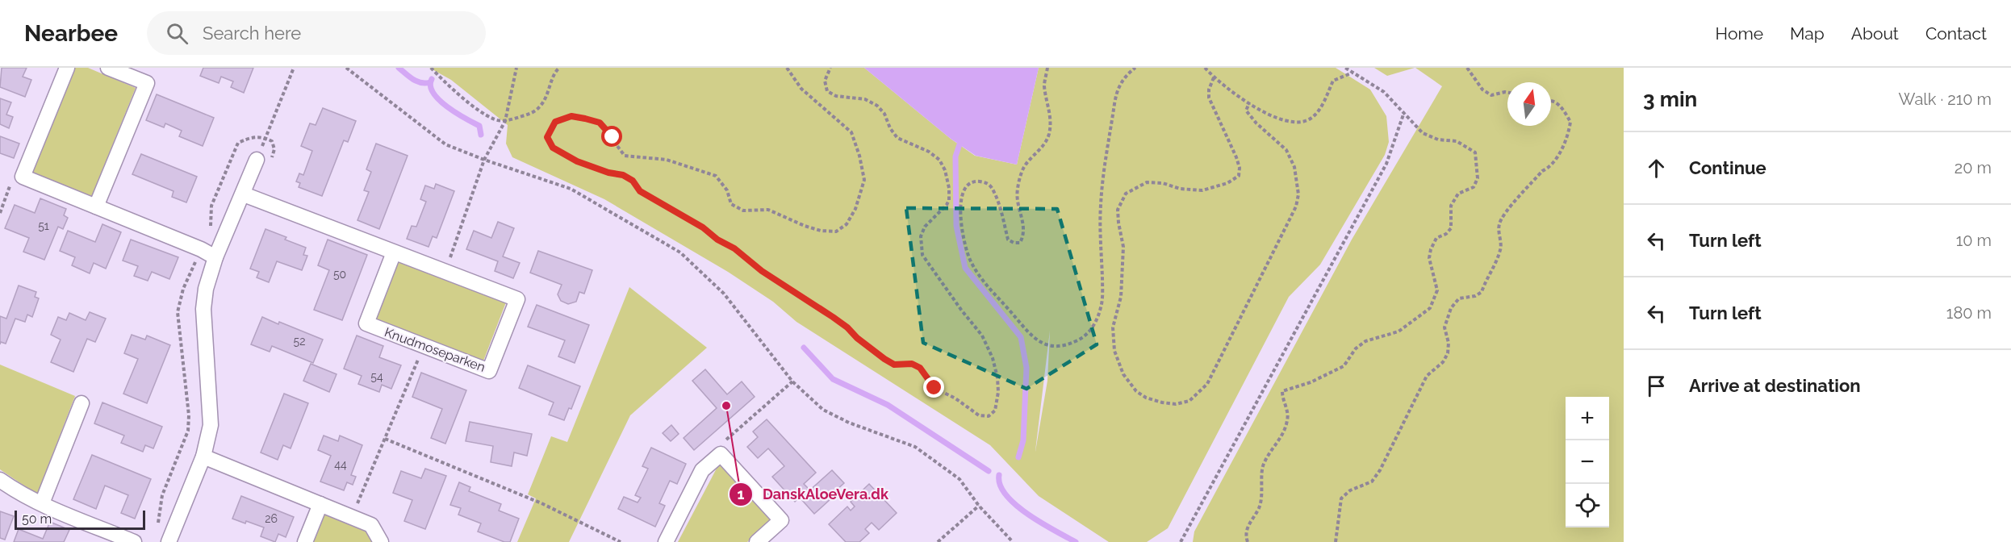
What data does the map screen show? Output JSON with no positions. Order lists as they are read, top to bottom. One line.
{"streets":{"street":["Knudmoseparken"]},"places":["DanskAloeVera.dk"],"house_numbers":["51","50","52","54","44","26"],"scale_bar":"50 m","north":"top","page":{"header":"Nearbee","search":"Search here","nav":["Home","Map","About","Contact"],"heading":["3 min","Walk · 210 m"],"list":[["Continue","20 m"],["Turn left","10 m"],["Turn left","180 m"],"Arrive at destination"],"map_buttons":["+","−"],"scale":"50 m"}}
